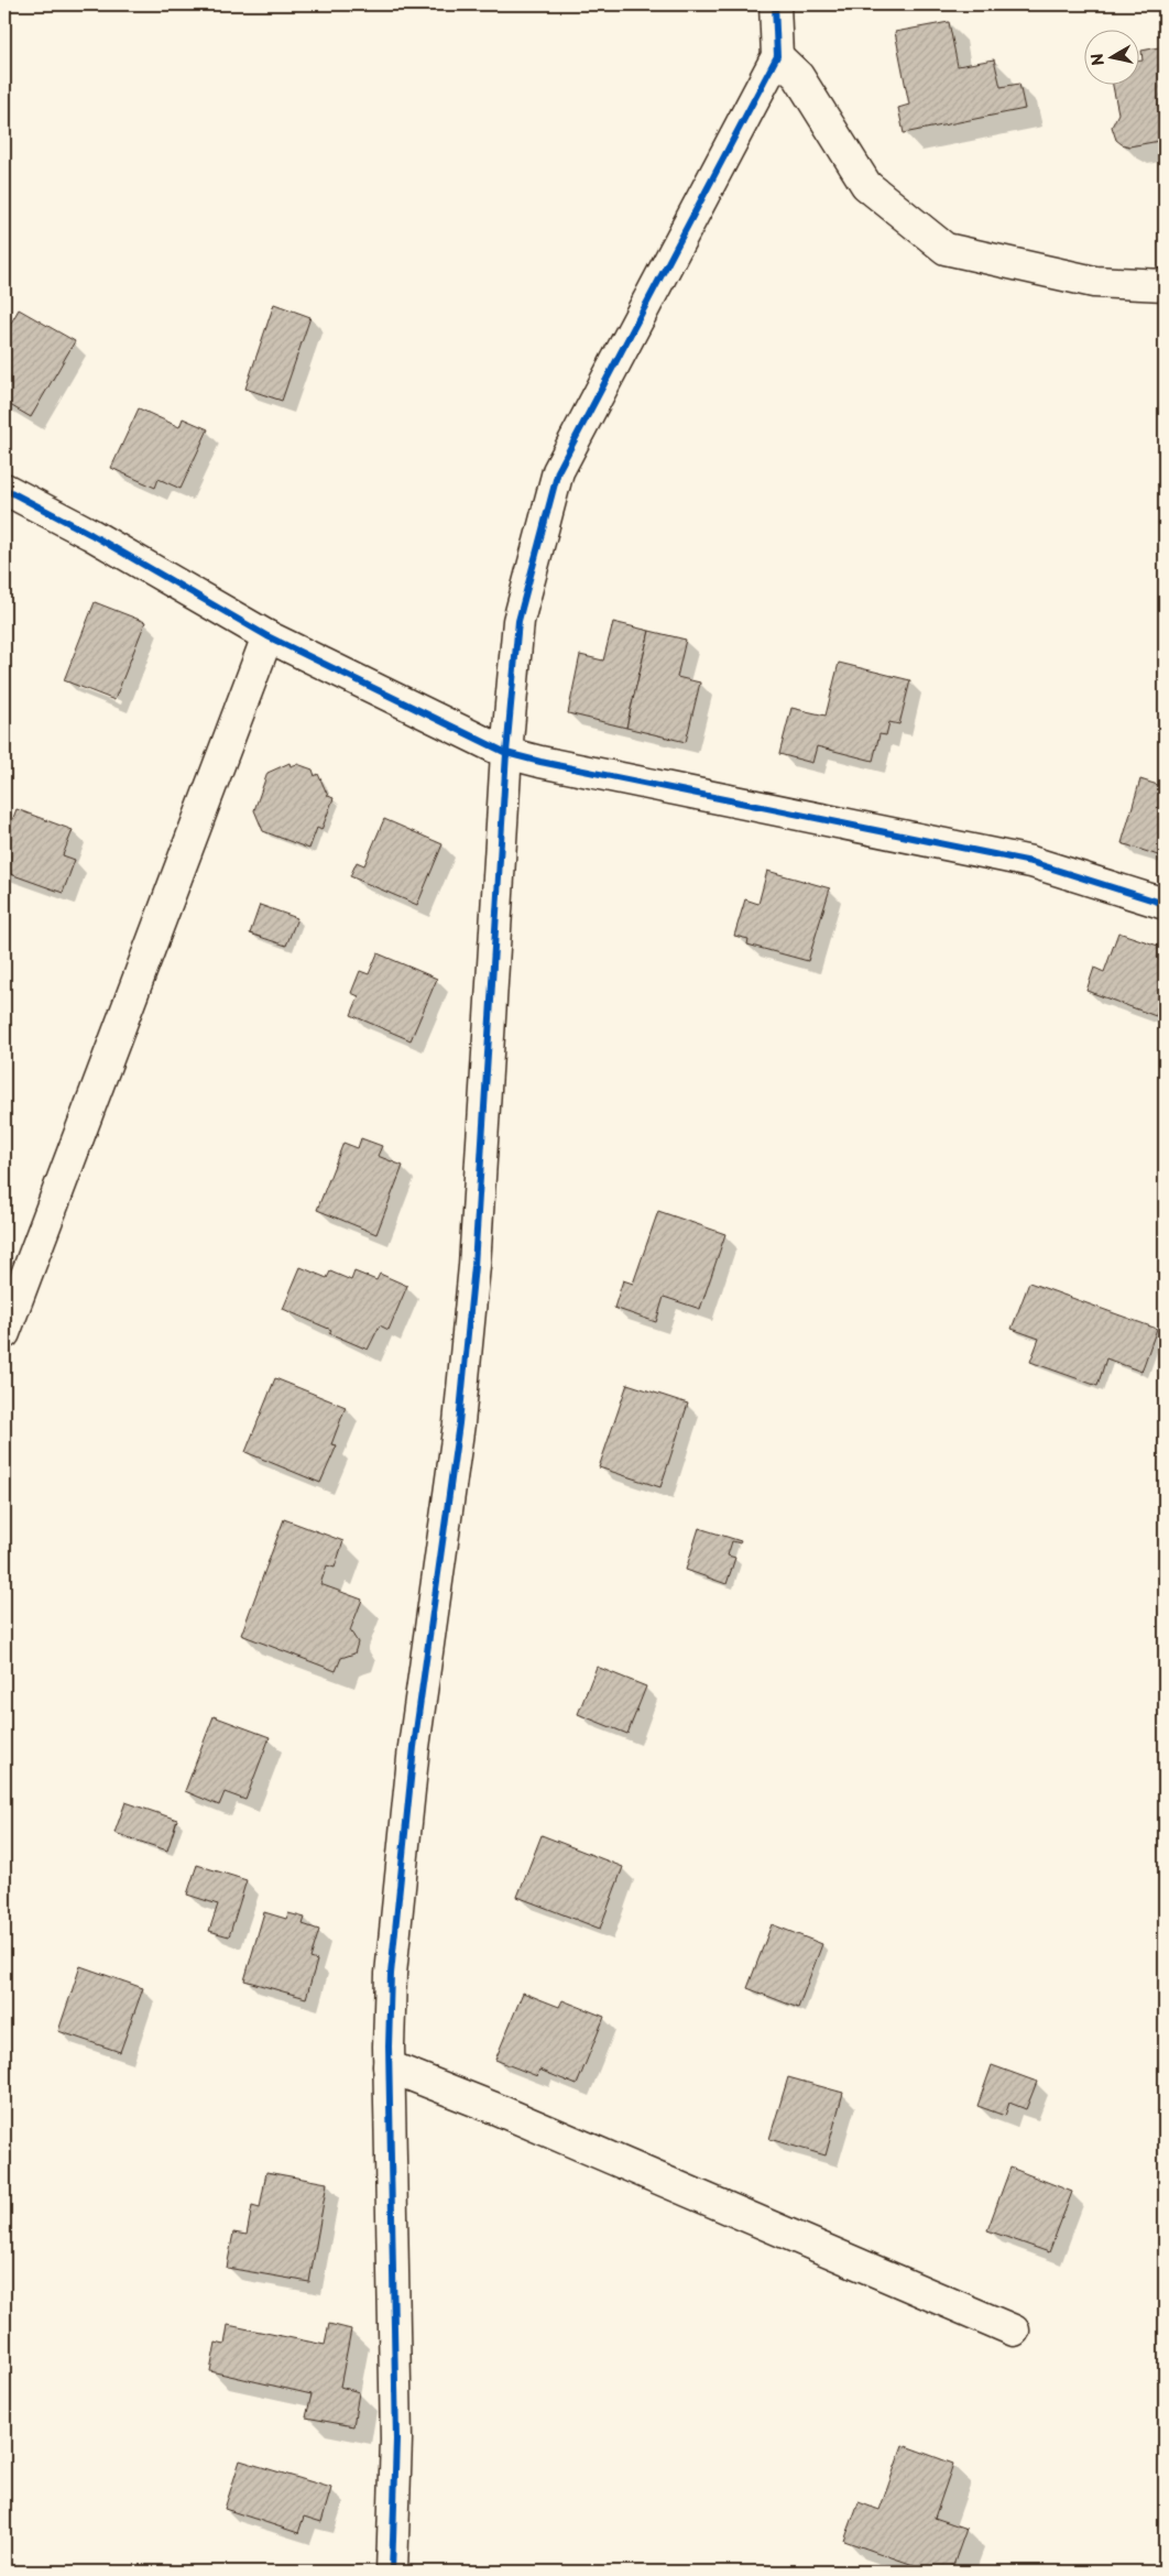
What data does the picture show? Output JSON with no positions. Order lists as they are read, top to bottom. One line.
{"north":"left"}
